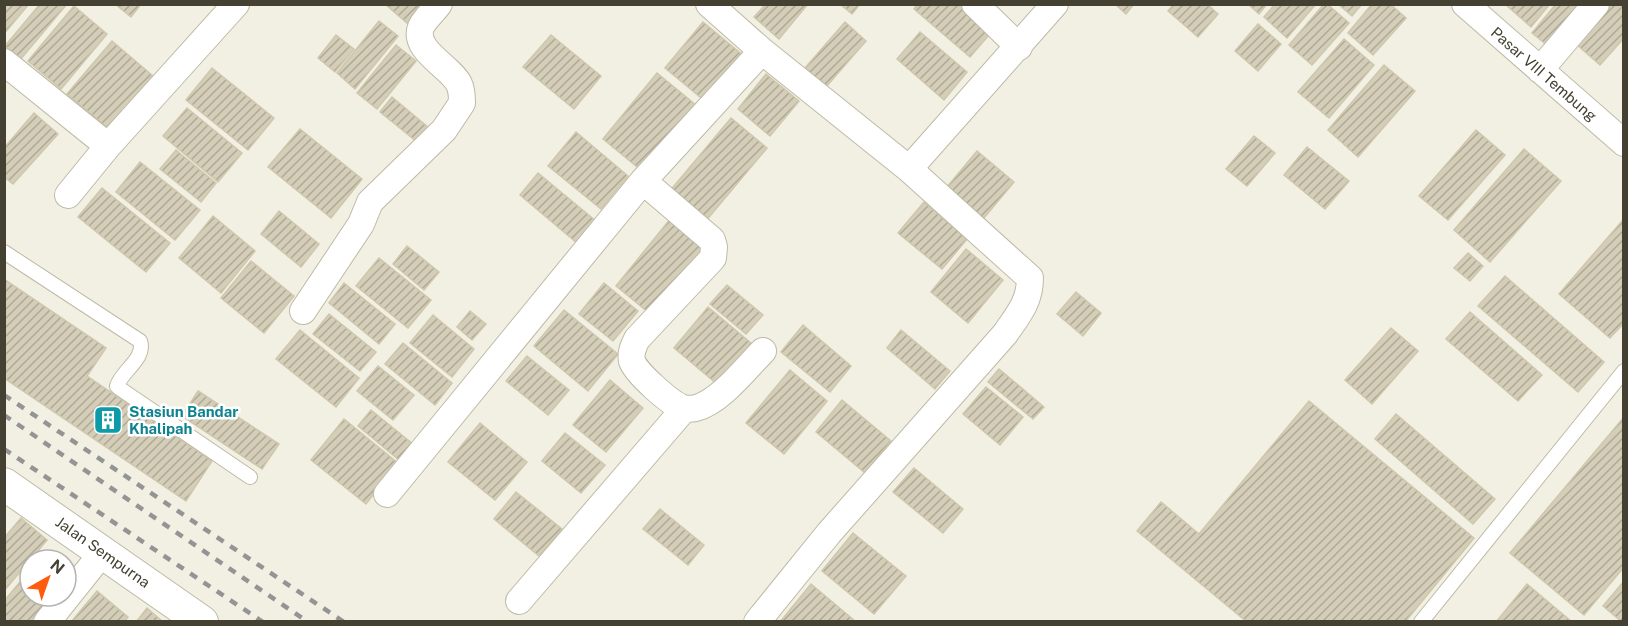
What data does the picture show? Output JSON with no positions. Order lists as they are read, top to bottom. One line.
{"streets":{"street":["Pasar VIII Tembung","Jalan Sempurna"]},"places":{"building":["Stasiun Bandar Khalipah"]},"north":"top right"}
